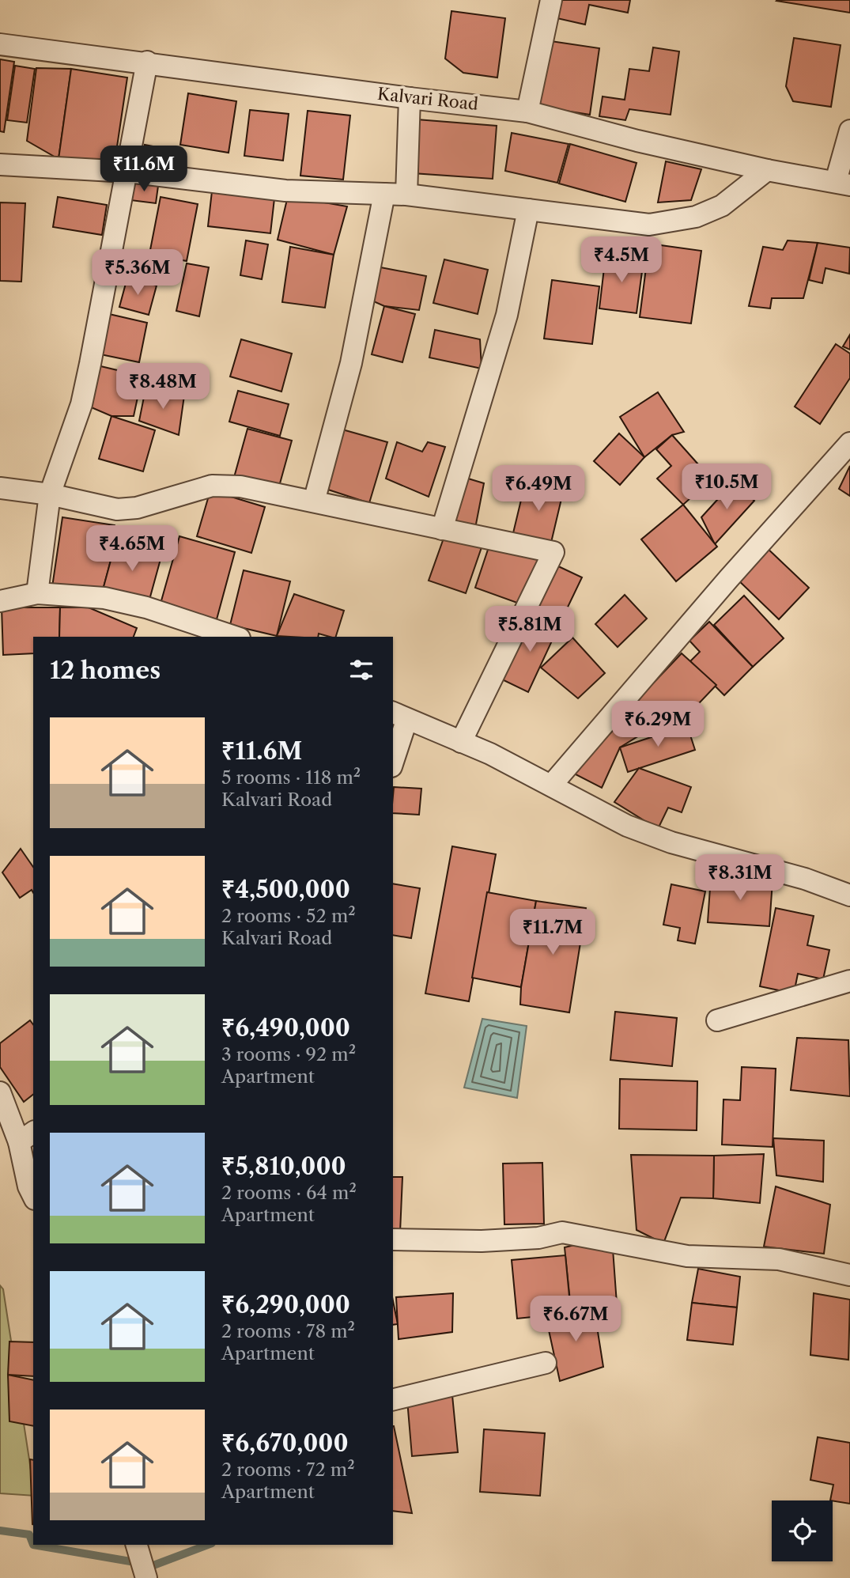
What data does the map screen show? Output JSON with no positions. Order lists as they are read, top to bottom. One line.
{"streets":{"street":["Kalvari Road"]},"page":{"price":["₹11.6M","₹4.5M","₹5.36M","₹8.48M","₹10.5M","₹6.49M","₹4.65M","₹5.81M","₹6.29M","₹8.31M","₹11.7M","₹6.67M"],"heading":"12 homes","list":[{"name":"₹11.6M","note":"5 rooms · 118 m² · Kalvari Road"},{"name":"₹4,500,000","note":"2 rooms · 52 m² · Kalvari Road"},{"name":"₹6,490,000","note":"3 rooms · 92 m² · Apartment"},{"name":"₹5,810,000","note":"2 rooms · 64 m² · Apartment"},{"name":"₹6,290,000","note":"2 rooms · 78 m² · Apartment"},{"name":"₹6,670,000","note":"2 rooms · 72 m² · Apartment"}]}}
